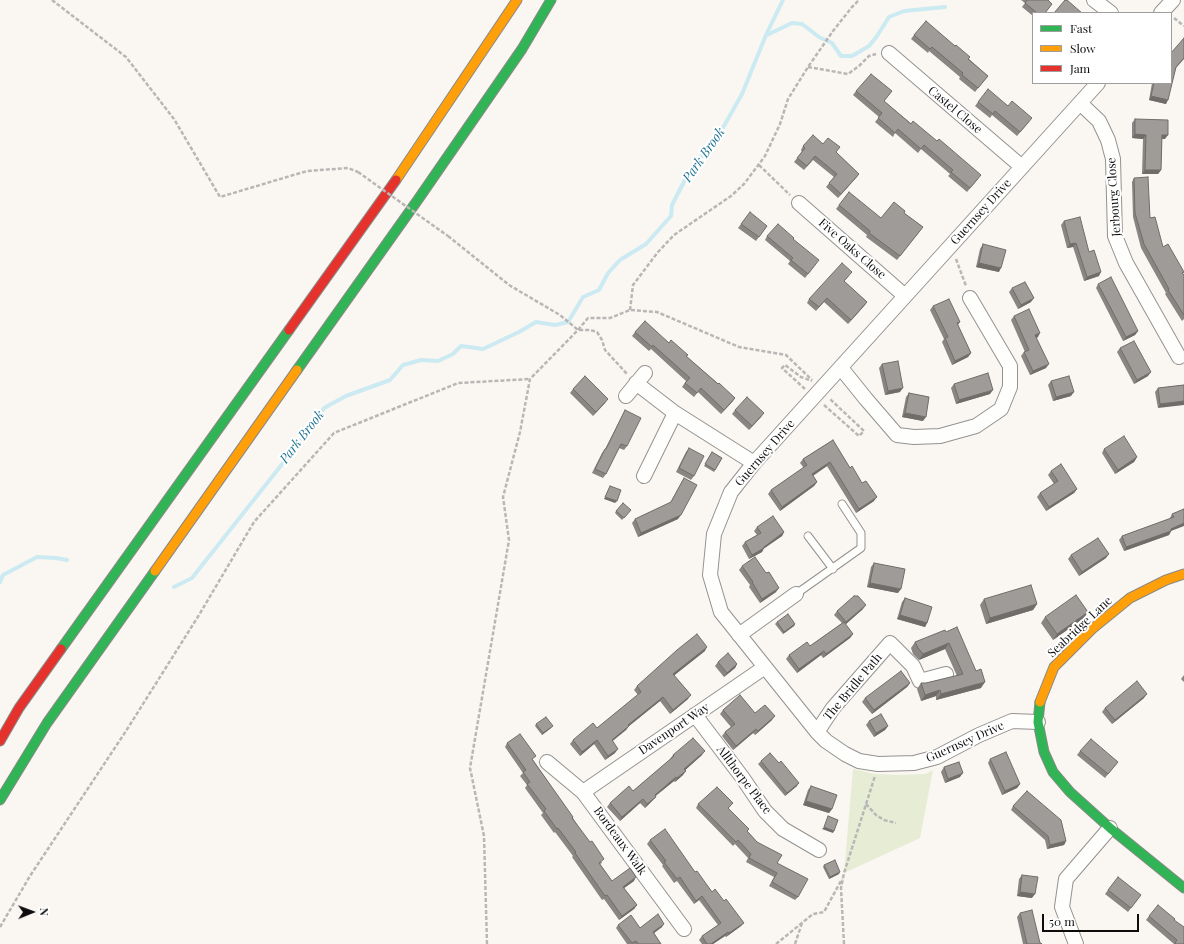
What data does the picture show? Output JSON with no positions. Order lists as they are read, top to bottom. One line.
{"streets":{"main road":["Seabridge Lane"],"street":["Castel Close","Jerbourg Close","Guernsey Drive","Five Oaks Close","The Bridle Path","Davenport Way","Allthorpe Place","Bordeaux Walk"]},"crossings":[["Castel Close","Guernsey Drive"],["Jerbourg Close","Guernsey Drive"],["Guernsey Drive","Five Oaks Close"],["Guernsey Drive","Seabridge Lane"],["Guernsey Drive","The Bridle Path"],["Guernsey Drive","Davenport Way"],["Davenport Way","Allthorpe Place"],["Davenport Way","Bordeaux Walk"]],"water":["Park Brook"],"legend":["Fast","Slow","Jam"],"scale_bar":"50 m","north":"right"}
